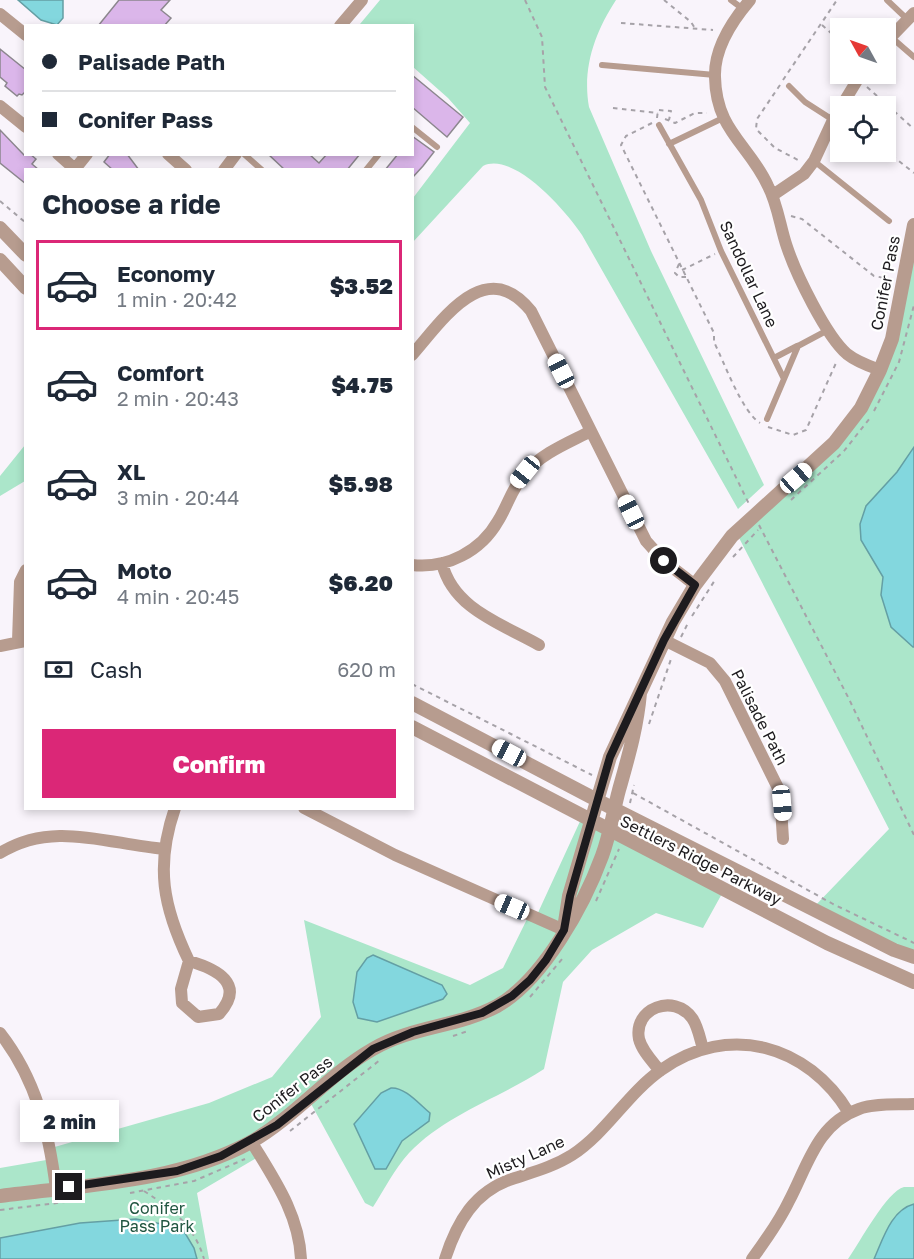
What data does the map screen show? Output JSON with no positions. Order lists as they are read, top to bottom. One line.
{"streets":{"street":["Conifer Pass","Palisade Path","Settlers Ridge Parkway","Misty Lane"],"lane":["Sandollar Lane"]},"crossings":[["Conifer Pass","Palisade Path"],["Conifer Pass","Settlers Ridge Parkway"]],"parks":["Conifer Pass Park"],"north":"top left","page":{"banner":["Palisade Path","Conifer Pass"],"heading":"Choose a ride","list":[{"name":"Economy","note":"1 min · 20:42","value":"$3.52"},{"name":"Comfort","note":"2 min · 20:43","value":"$4.75"},{"name":"XL","note":"3 min · 20:44","value":"$5.98"},{"name":"Moto","note":"4 min · 20:45","value":"$6.20"}],"pay":["Cash","620 m"],"buttons":"Confirm","bubble":"2 min"}}
